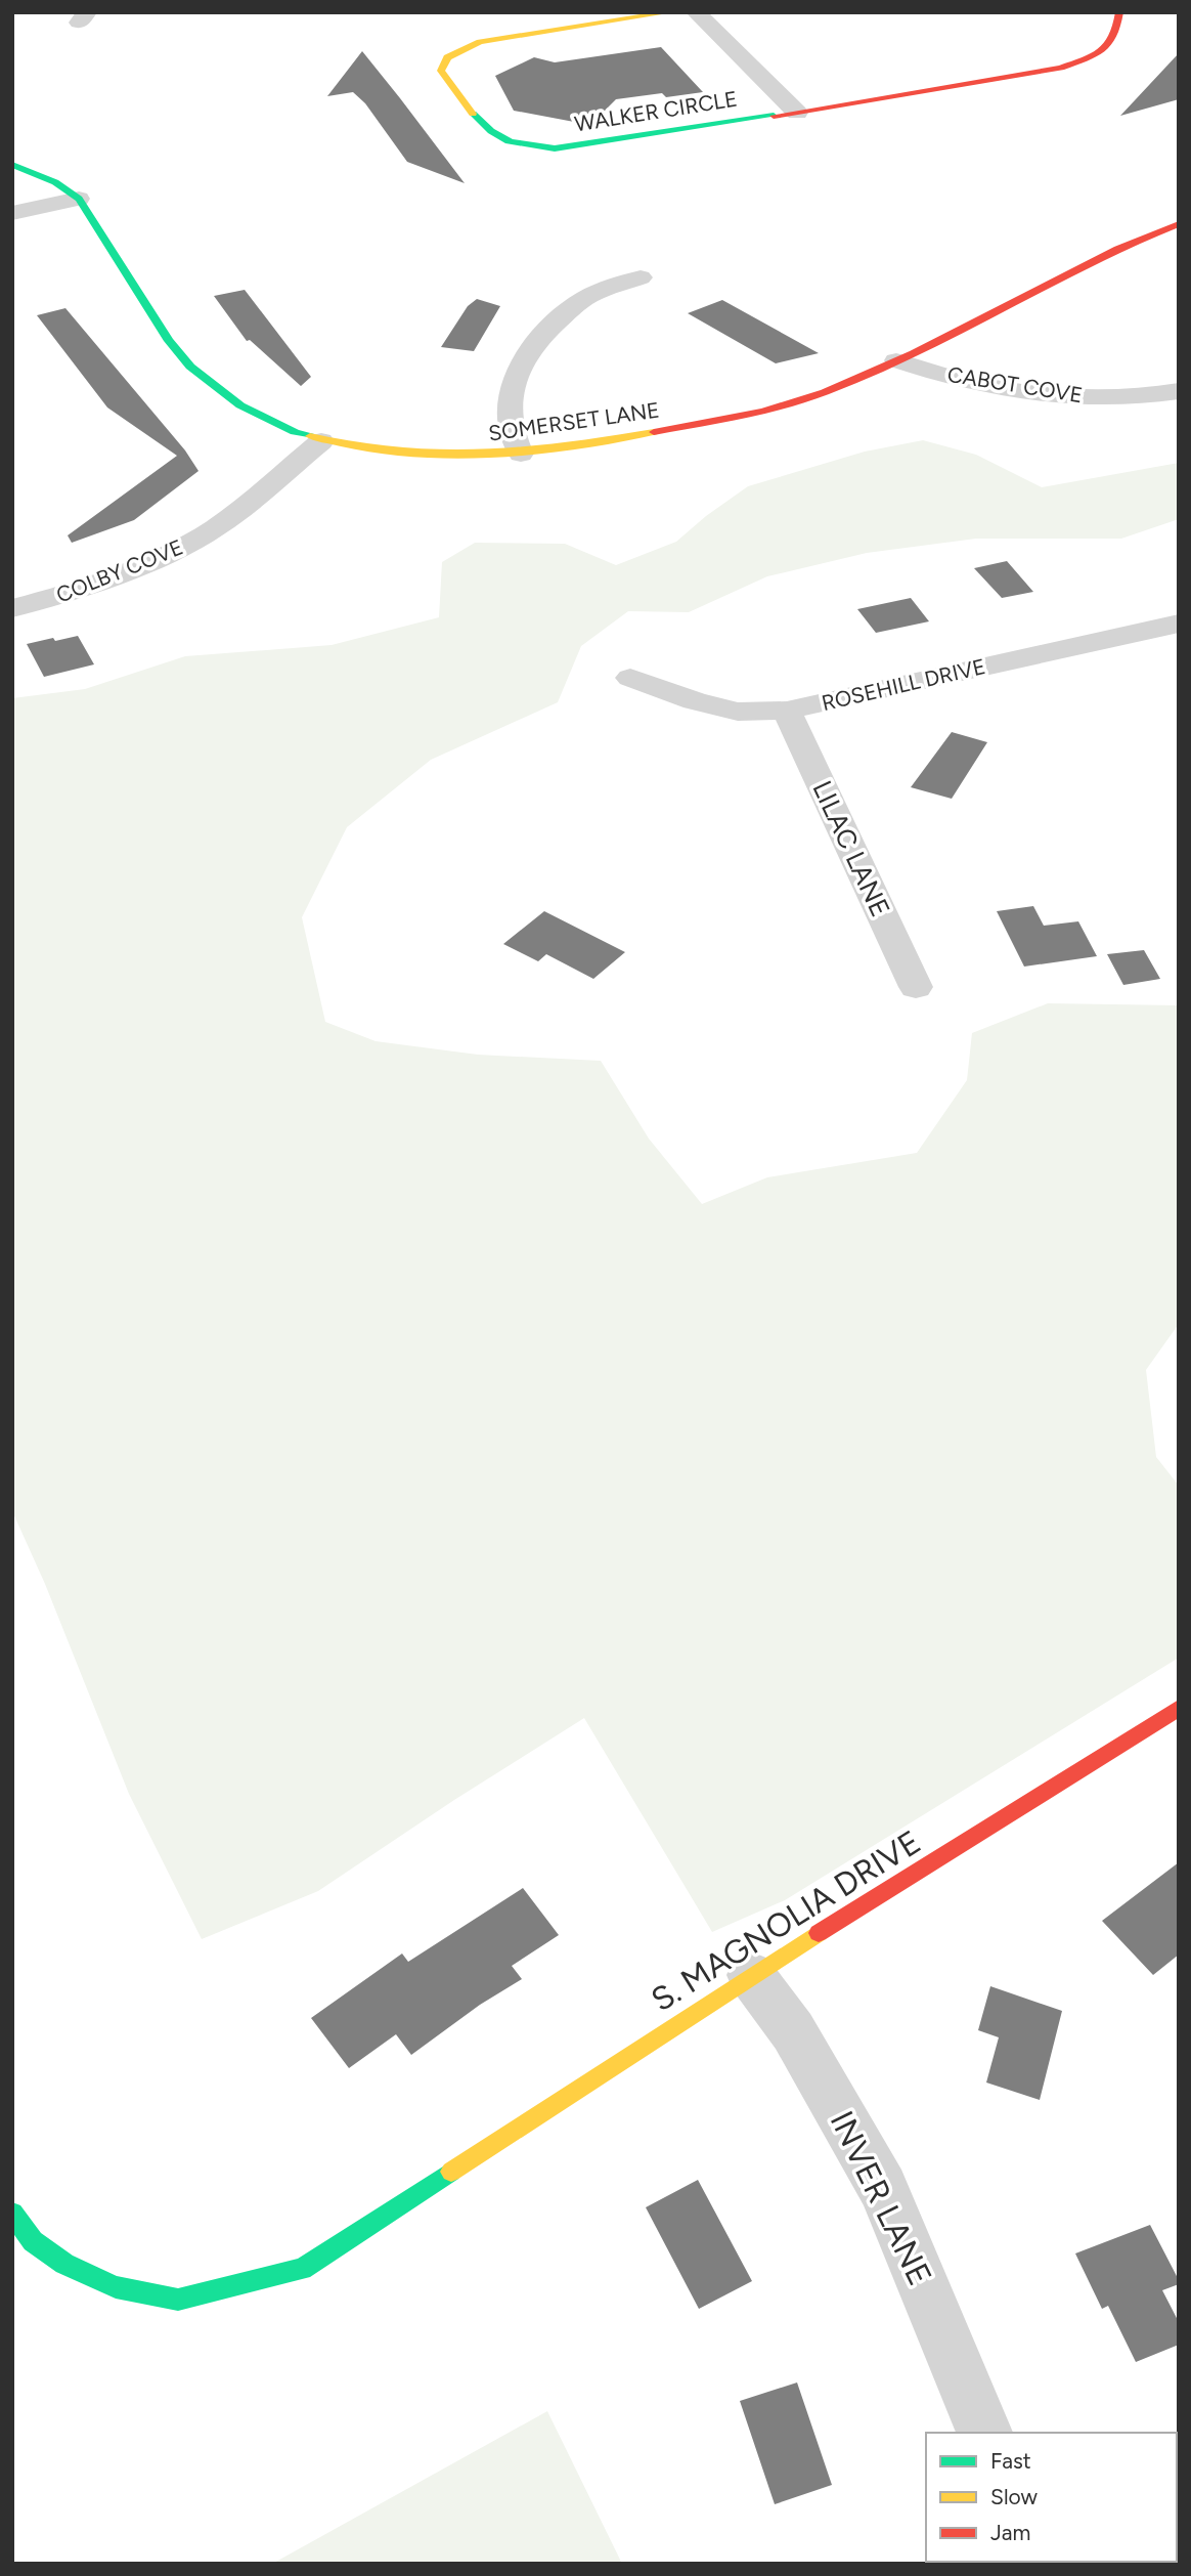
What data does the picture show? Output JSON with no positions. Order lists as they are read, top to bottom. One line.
{"streets":{"street":["WALKER CIRCLE","CABOT COVE","SOMERSET LANE","COLBY COVE","ROSEHILL DRIVE","LILAC LANE","S. MAGNOLIA DRIVE","INVER LANE"]},"crossings":[["CABOT COVE","SOMERSET LANE"],["SOMERSET LANE","COLBY COVE"],["ROSEHILL DRIVE","LILAC LANE"],["S. MAGNOLIA DRIVE","INVER LANE"]],"legend":["Fast","Slow","Jam"]}
